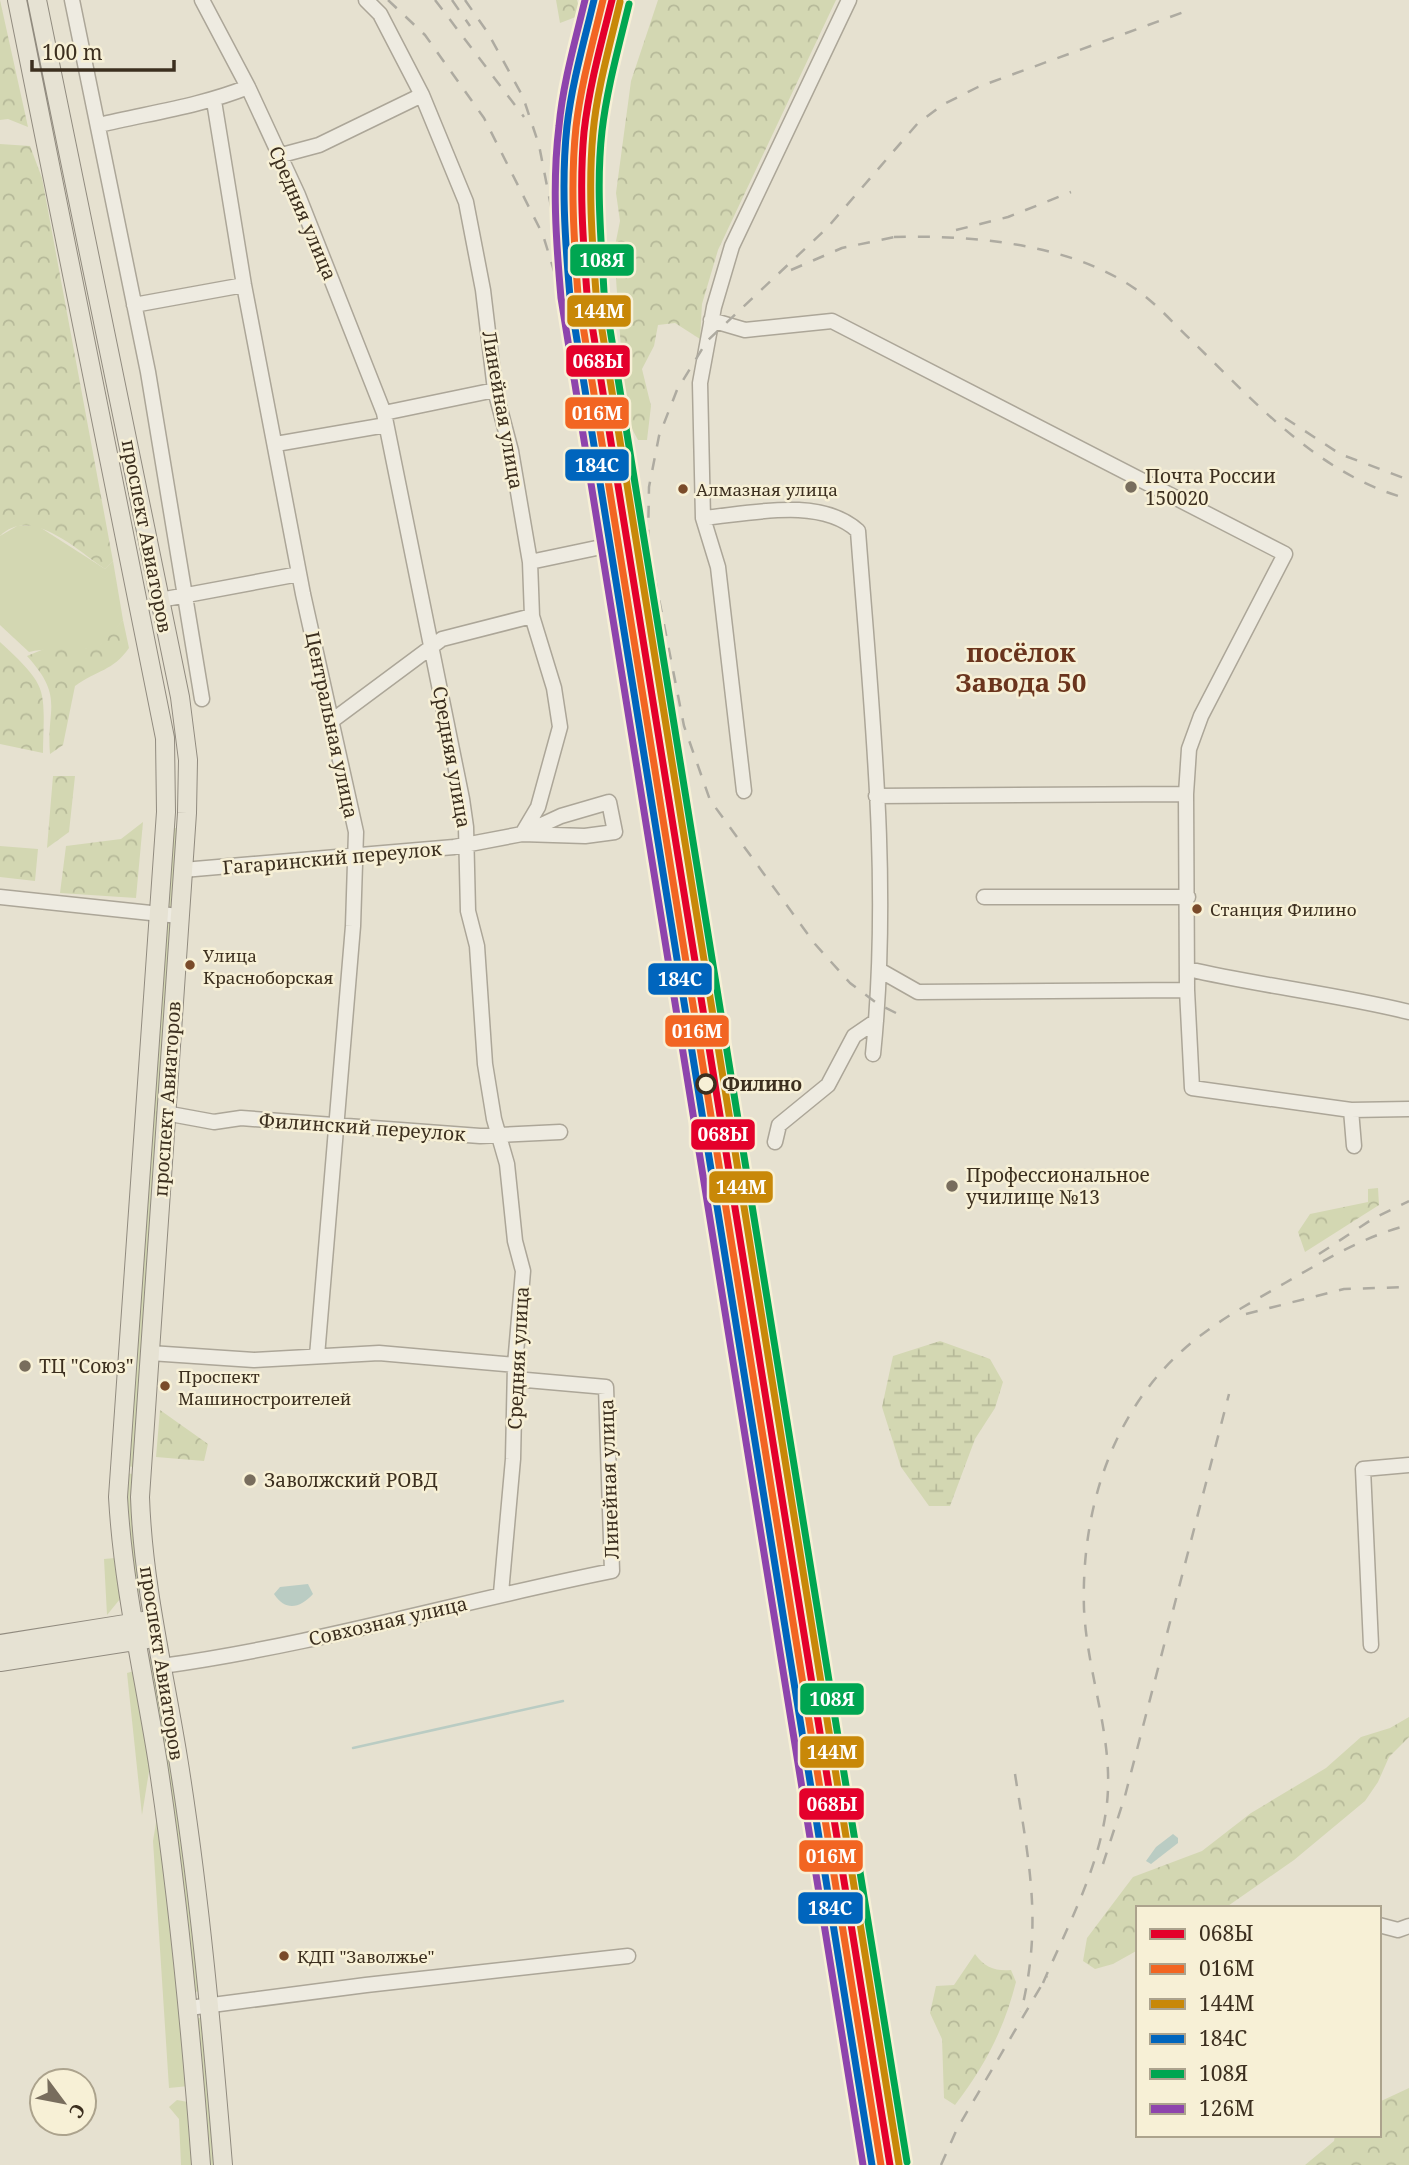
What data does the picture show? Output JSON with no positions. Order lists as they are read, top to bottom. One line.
{"streets":{"main road":["проспект Авиаторов"],"street":["Средняя улица","Линейная улица","Центральная улица","Гагаринский переулок","Филинский переулок","Совхозная улица"]},"crossings":[["Средняя улица","Линейная улица"],["Средняя улица","Гагаринский переулок"],["Средняя улица","Филинский переулок"],["Средняя улица","Совхозная улица"],["Линейная улица","Гагаринский переулок"],["Линейная улица","Совхозная улица"],["проспект Авиаторов","Гагаринский переулок"],["проспект Авиаторов","Филинский переулок"],["проспект Авиаторов","Совхозная улица"],["Центральная улица","Гагаринский переулок"],["Центральная улица","Филинский переулок"]],"districts":["посёлок Завода 50"],"places":["Почта России 150020","Алмазная улица","Станция Филино","Улица Красноборская","Филино","Профессиональное училище №13","ТЦ \"Союз\"","Проспект Машиностроителей","Заволжский РОВД","КДП \"Заволжье\""],"lines":["transit line 068Ы","transit line 016М","transit line 184С","transit line 126М","transit line 144М","transit line 108Я"],"legend":["068Ы","016М","144М","184С","108Я","126М"],"scale_bar":"100 m","north":"bottom right"}
